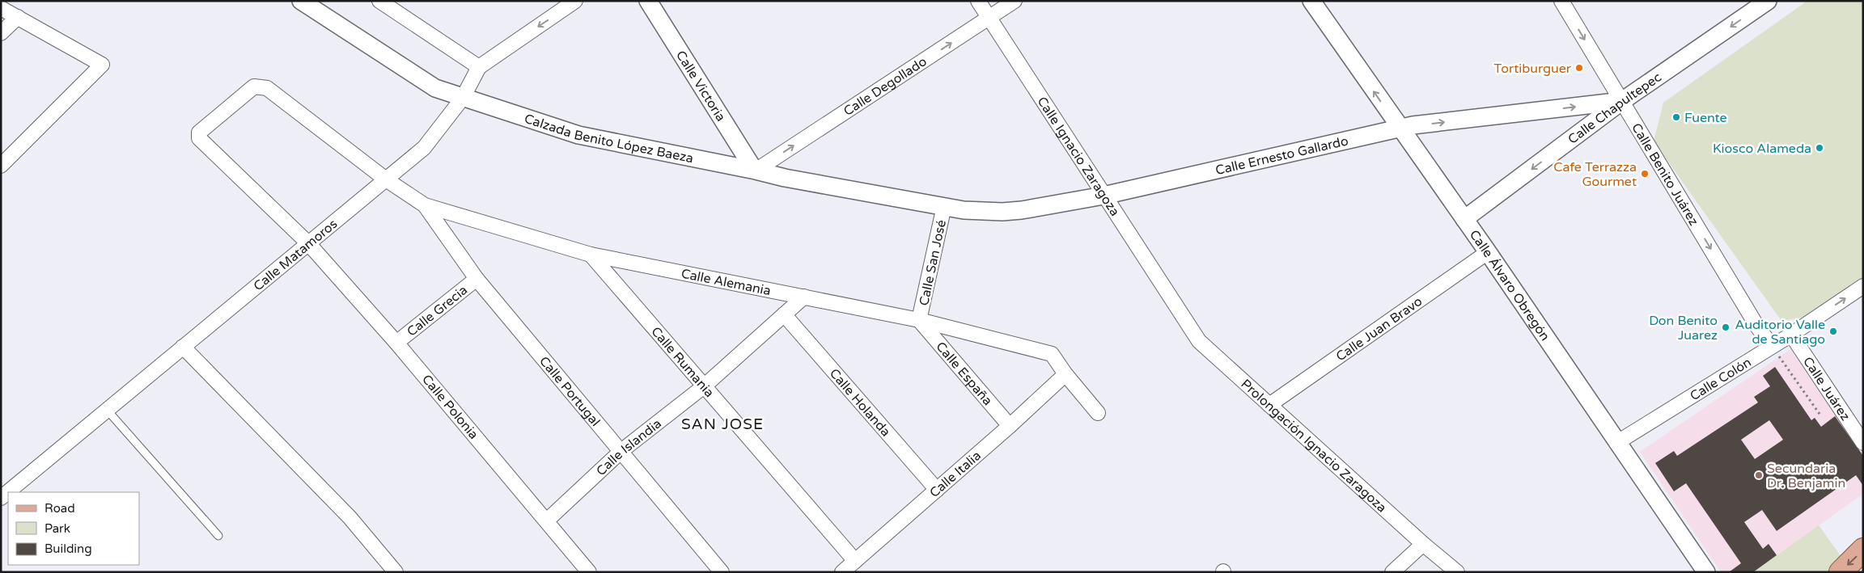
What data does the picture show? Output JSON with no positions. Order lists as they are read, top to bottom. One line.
{"streets":{"street":["Calle Victoria","Calle Degollado","Calle Chapultepec","Calzada Benito López Baeza","Calle Ernesto Gallardo","Calle Ignacio Zaragoza","Calle Benito Juárez","Calle Matamoros","Calle San José","Calle Alemania","Calle Álvaro Obregón","Calle Grecia","Calle Juan Bravo","Calle Rumania","Calle España","Calle Colón","Calle Juárez","Calle Portugal","Calle Holanda","Calle Polonia","Prolongación Ignacio Zaragoza","Calle Islandia","Calle Italia"]},"crossings":[["Calle Victoria","Calle Degollado"],["Calle Victoria","Calzada Benito López Baeza"],["Calle Degollado","Calzada Benito López Baeza"],["Calle Degollado","Calle Ignacio Zaragoza"],["Calle Chapultepec","Calle Ernesto Gallardo"],["Calle Chapultepec","Calle Benito Juárez"],["Calle Chapultepec","Calle Álvaro Obregón"],["Calzada Benito López Baeza","Calle Ernesto Gallardo"],["Calzada Benito López Baeza","Calle Matamoros"],["Calzada Benito López Baeza","Calle San José"],["Calle Ernesto Gallardo","Calle Ignacio Zaragoza"],["Calle Ernesto Gallardo","Calle Benito Juárez"],["Calle Ernesto Gallardo","Calle San José"],["Calle Ernesto Gallardo","Calle Álvaro Obregón"],["Calle Ignacio Zaragoza","Prolongación Ignacio Zaragoza"],["Calle Benito Juárez","Calle Colón"],["Calle Matamoros","Calle Alemania"],["Calle Matamoros","Calle Polonia"],["Calle San José","Calle Alemania"],["Calle San José","Calle España"],["Calle Alemania","Calle Rumania"],["Calle Alemania","Calle España"],["Calle Alemania","Calle Portugal"],["Calle Alemania","Calle Polonia"],["Calle Alemania","Calle Islandia"],["Calle Alemania","Calle Italia"],["Calle Álvaro Obregón","Calle Juan Bravo"],["Calle Álvaro Obregón","Calle Colón"],["Calle Grecia","Calle Portugal"],["Calle Grecia","Calle Polonia"],["Calle Juan Bravo","Prolongación Ignacio Zaragoza"],["Calle Rumania","Calle Islandia"],["Calle Rumania","Calle Italia"],["Calle España","Calle Italia"],["Calle Colón","Calle Juárez"],["Calle Portugal","Calle Islandia"],["Calle Holanda","Calle Islandia"],["Calle Holanda","Calle Italia"],["Calle Polonia","Calle Islandia"]],"one_way":["Calle Degollado","Calle Chapultepec","Calle Benito Juárez"],"districts":["SAN JOSE"],"places":["Tortiburguer","Fuente","Kiosco Alameda","Cafe Terrazza Gourmet","Don Benito Juarez","Auditorio Valle de Santiago","Secundaria Dr. Benjamin"],"legend":["Road","Park","Building"]}
